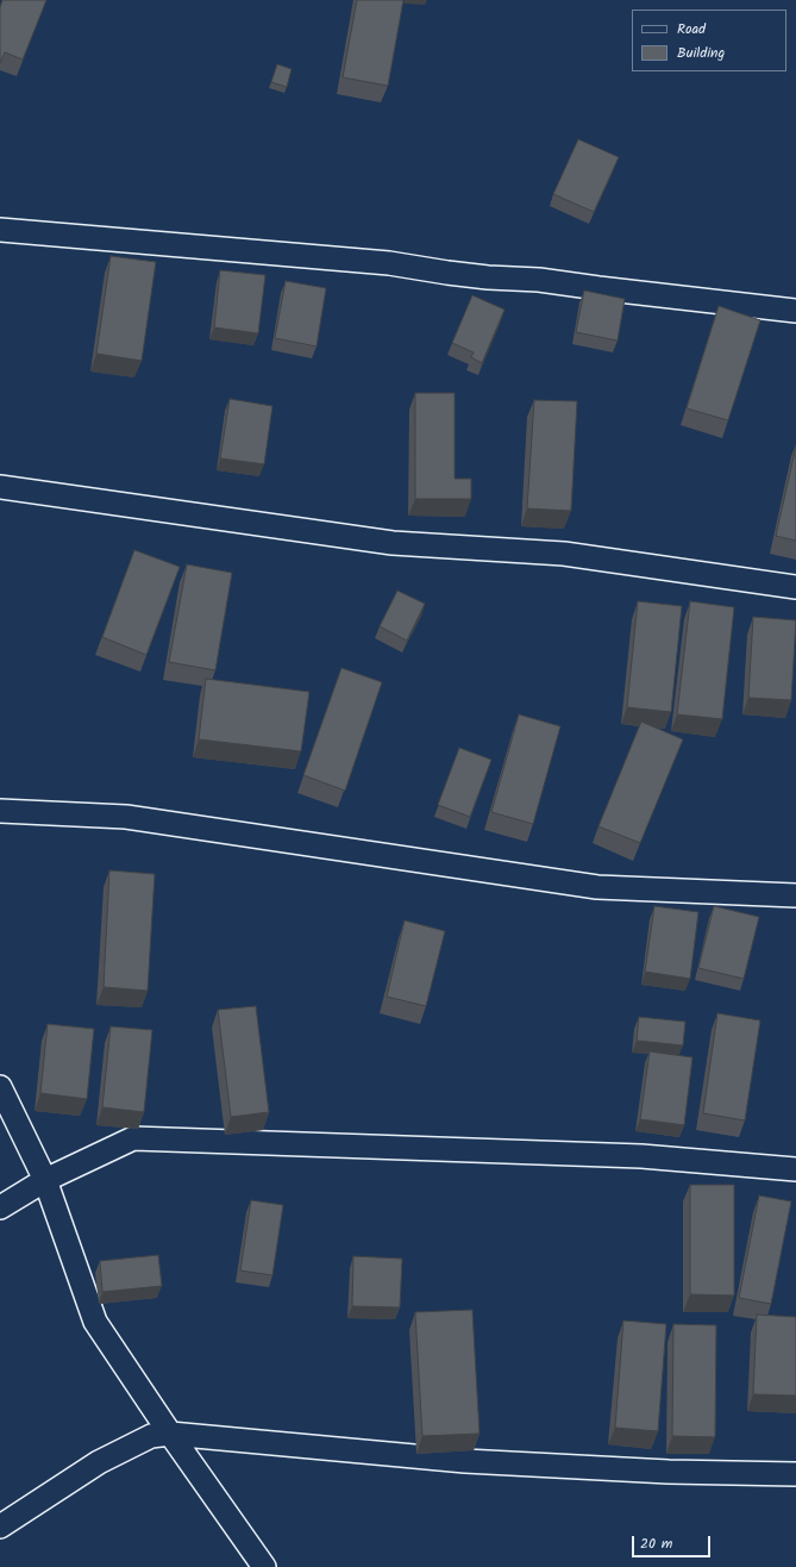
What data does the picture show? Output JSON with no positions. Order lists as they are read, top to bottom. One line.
{"legend":["Road","Building"],"scale_bar":"20 m"}
